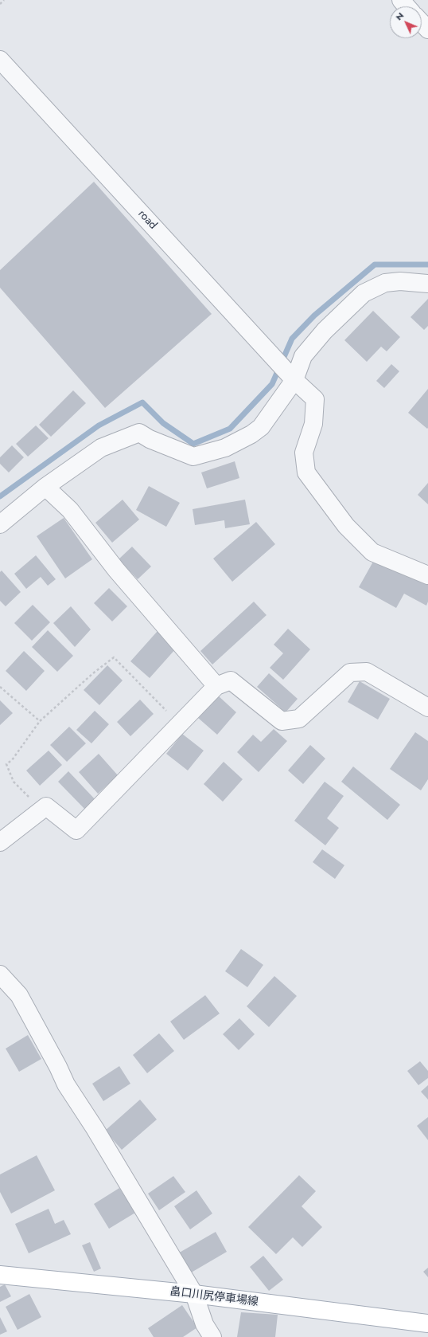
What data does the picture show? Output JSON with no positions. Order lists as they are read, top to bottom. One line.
{"streets":{"main road":["畠口川尻停車場線"],"street":["road"]},"north":"top left"}
